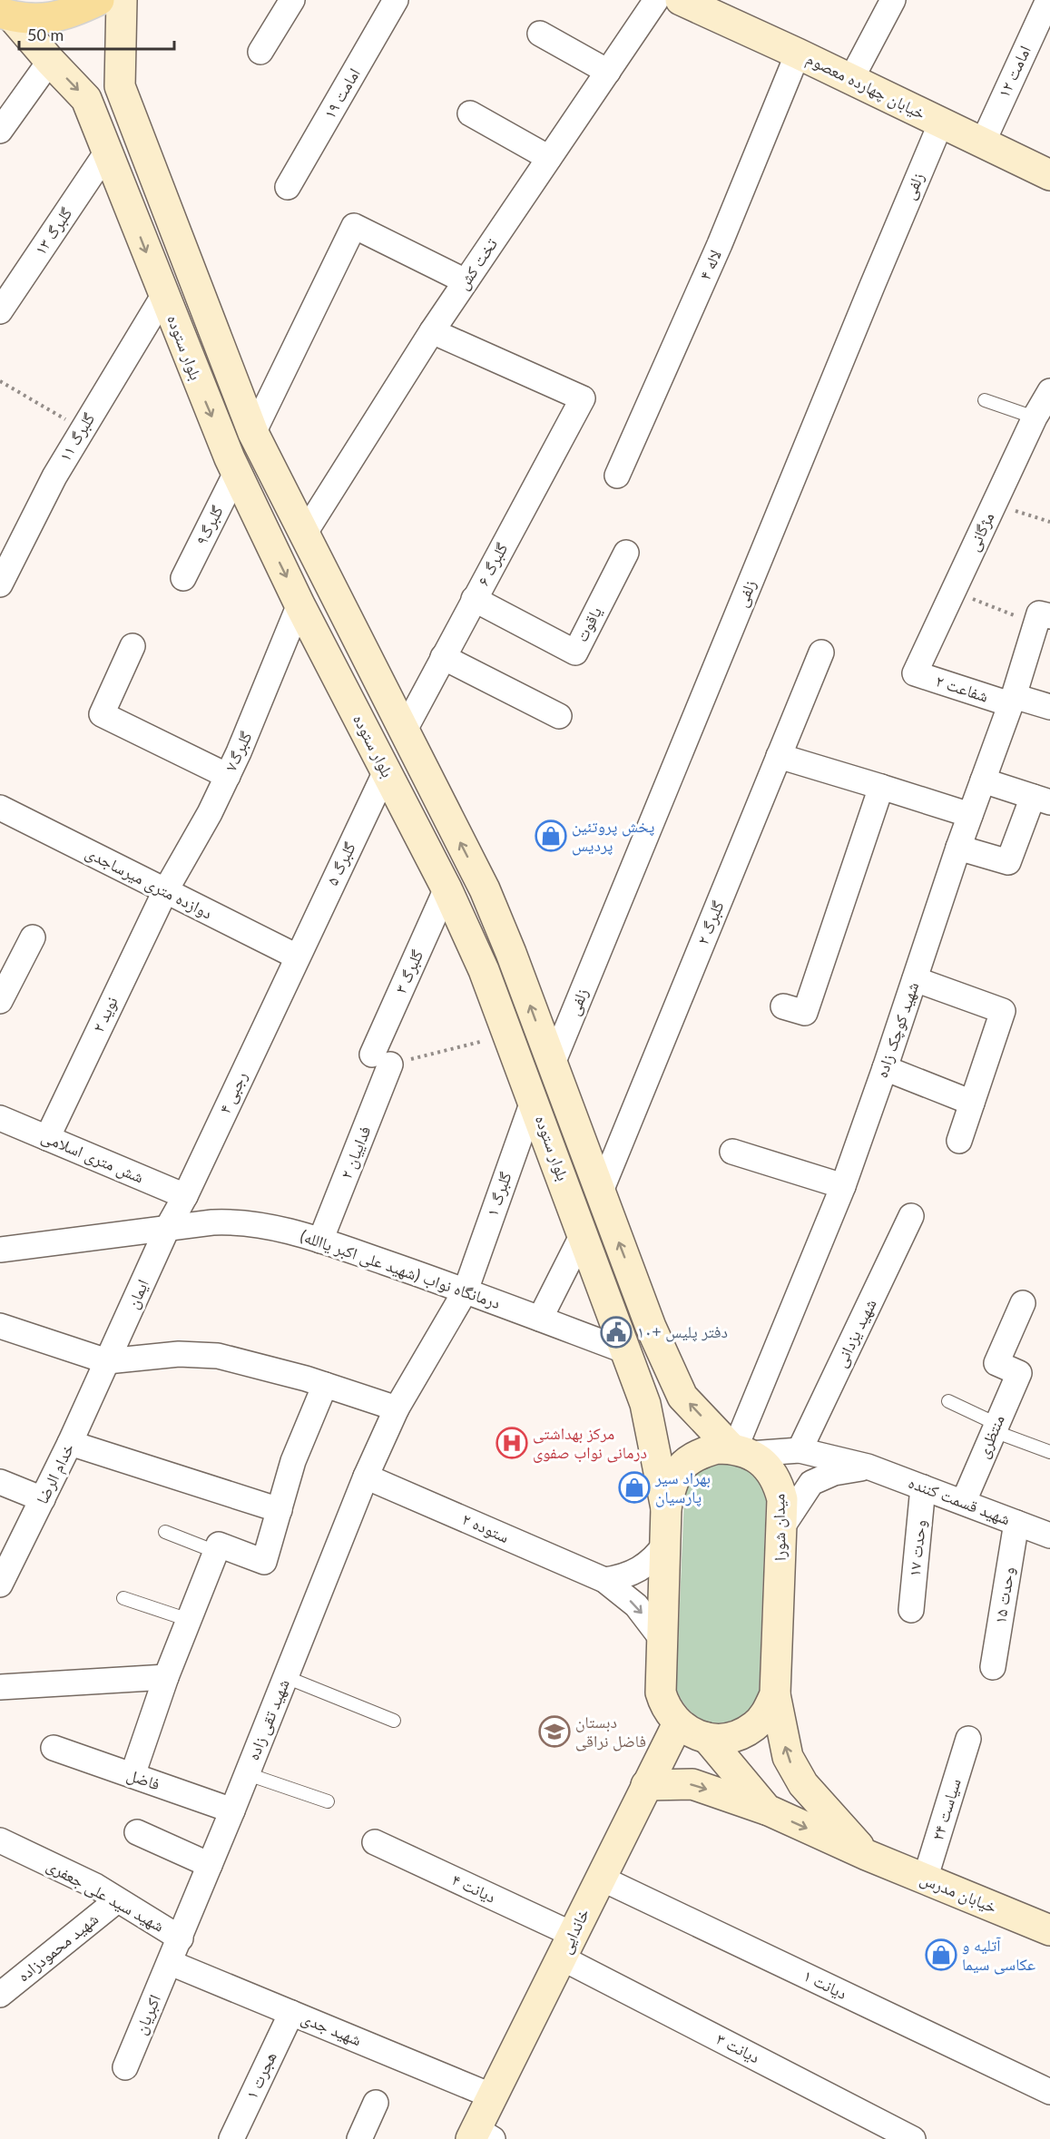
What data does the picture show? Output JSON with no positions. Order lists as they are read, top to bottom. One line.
{"streets":{"main road":["خیابان چهارده معصوم","بلوار ستوده","میدان شورا","خیابان مدرس","خاندایی"],"street":["امامت ۱۲","امامت ۱۹","زلفی","گلبرگ ۱۳","تخت کش","لاله ۴","گلبرگ ۱۱","گلبرگ۹","مژگانی","گلبرگ ۶","یاقوت","شفاعت ۲","گلبرگ۷","گلبرگ ۵","دوازده متری میرساجدی","گلبرگ ۲","گلبرگ ۳","نوید ۲","شهید کوچک زاده","رجبی ۴","فداییان ۲","شش متری اسلامی","گلبرگ ۱","درمانگاه نواب (شهید علی اکبر یاالله)","ایمان","شهید یزدانی","منتظری","خدام الرضا","شهید قسمت کننده","ستوده ۲","وحدت ۱۷","وحدت ۱۵","شهید تقی زاده","فاضل","سیاست ۲۴","دیانت ۴","شهید سید علی جعفری","شهید محمودزاده","دیانت ۱","اکبریان","شهید جدی","دیانت ۳","هجرت ۱"]},"crossings":[["امامت ۱۲","خیابان چهارده معصوم"],["خیابان چهارده معصوم","زلفی"],["خیابان چهارده معصوم","لاله ۴"],["زلفی","بلوار ستوده"],["گلبرگ ۱۳","بلوار ستوده"],["تخت کش","بلوار ستوده"],["تخت کش","گلبرگ ۶"],["بلوار ستوده","گلبرگ ۱۱"],["بلوار ستوده","گلبرگ۹"],["بلوار ستوده","گلبرگ ۶"],["بلوار ستوده","گلبرگ۷"],["بلوار ستوده","گلبرگ ۵"],["بلوار ستوده","گلبرگ ۲"],["بلوار ستوده","گلبرگ ۳"],["بلوار ستوده","شهید کوچک زاده"],["بلوار ستوده","گلبرگ ۱"],["بلوار ستوده","درمانگاه نواب (شهید علی اکبر یاالله)"],["بلوار ستوده","شهید قسمت کننده"],["بلوار ستوده","میدان شورا"],["مژگانی","شفاعت ۲"],["گلبرگ ۶","یاقوت"],["شفاعت ۲","شهید کوچک زاده"],["گلبرگ۷","دوازده متری میرساجدی"],["گلبرگ۷","نوید ۲"],["گلبرگ ۵","دوازده متری میرساجدی"],["گلبرگ ۵","رجبی ۴"],["دوازده متری میرساجدی","نوید ۲"],["دوازده متری میرساجدی","رجبی ۴"],["گلبرگ ۳","فداییان ۲"],["نوید ۲","شش متری اسلامی"],["شهید کوچک زاده","شهید قسمت کننده"],["شهید کوچک زاده","میدان شورا"],["رجبی ۴","شش متری اسلامی"],["رجبی ۴","درمانگاه نواب (شهید علی اکبر یاالله)"],["رجبی ۴","ایمان"],["فداییان ۲","درمانگاه نواب (شهید علی اکبر یاالله)"],["گلبرگ ۱","درمانگاه نواب (شهید علی اکبر یاالله)"],["گلبرگ ۱","شهید تقی زاده"],["درمانگاه نواب (شهید علی اکبر یاالله)","ایمان"],["ایمان","خدام الرضا"],["شهید یزدانی","شهید قسمت کننده"],["منتظری","شهید قسمت کننده"],["شهید قسمت کننده","میدان شورا"],["شهید قسمت کننده","وحدت ۱۷"],["شهید قسمت کننده","وحدت ۱۵"],["میدان شورا","خاندایی"],["ستوده ۲","شهید تقی زاده"],["شهید تقی زاده","فاضل"],["شهید تقی زاده","شهید سید علی جعفری"],["شهید تقی زاده","اکبریان"],["شهید تقی زاده","شهید جدی"],["سیاست ۲۴","خیابان مدرس"],["دیانت ۴","خاندایی"],["دیانت ۴","دیانت ۳"],["خیابان مدرس","خاندایی"],["شهید سید علی جعفری","شهید محمودزاده"],["خاندایی","دیانت ۱"],["خاندایی","شهید جدی"],["خاندایی","دیانت ۳"],["اکبریان","شهید جدی"],["شهید جدی","هجرت ۱"]],"one_way":["خیابان مدرس"],"places":{"shop":["پخش پروتئین پردیس","بهراد سیر پارسیان","آتلیه و عکاسی سیما"],"public building":["دفتر پلیس +۱۰"],"hospital":["مرکز بهداشتی درمانی نواب صفوی"],"school or university":["دبستان فاضل نراقی"]},"scale_bar":"50 m"}
